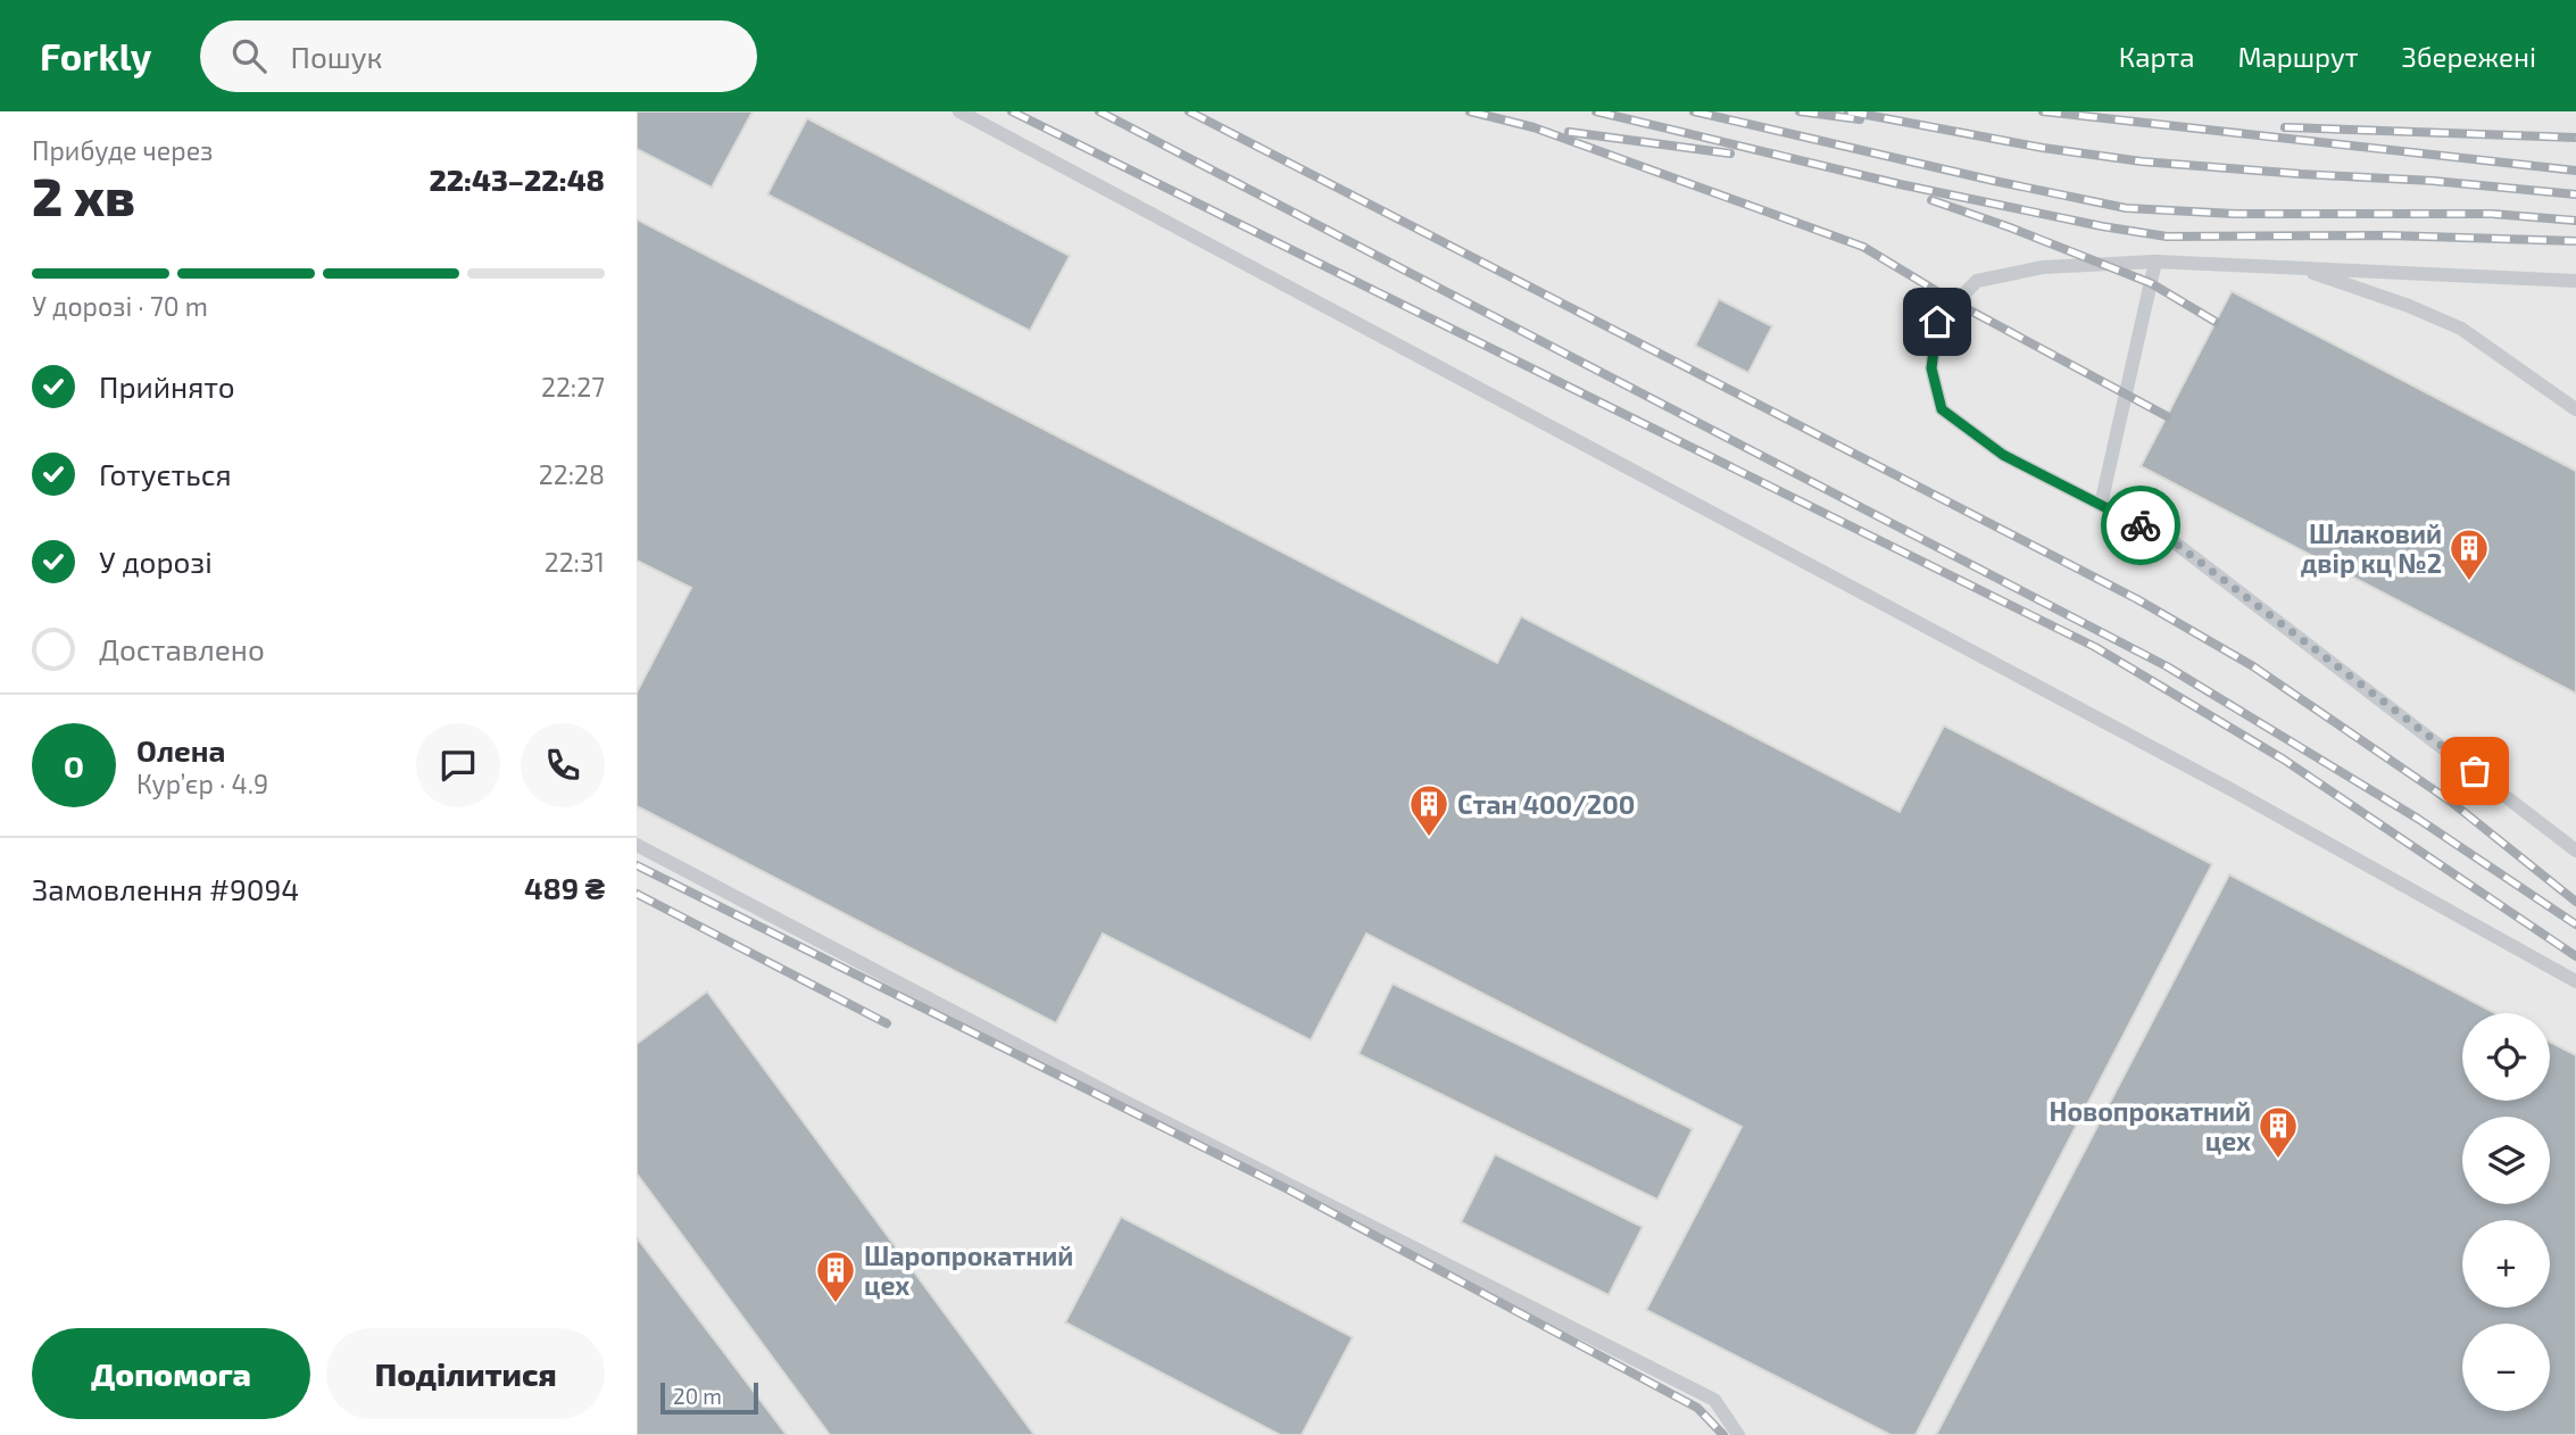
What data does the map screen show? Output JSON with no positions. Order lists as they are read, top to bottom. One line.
{"places":{"building":["Шлаковий двір кц №2","Стан 400/200","Новопрокатний цех","Шаропрокатний цех"]},"scale_bar":"20 m","page":{"header":"Forkly","search":"Пошук","nav":["Карта","Маршрут","Збережені"],"heading":["2 хв","Прибуде через","22:43–22:48"],"panel":["Олена","Кур’єр · 4.9","Замовлення #9094","489 ₴"],"bar":"У дорозі · 70 m","list":[["Прийнято","22:27"],["Готується","22:28"],["У дорозі","22:31"],"Доставлено"],"round":"О","map_buttons":["+","−"],"buttons":["Допомога","Поділитися"],"scale":"20 m"}}
